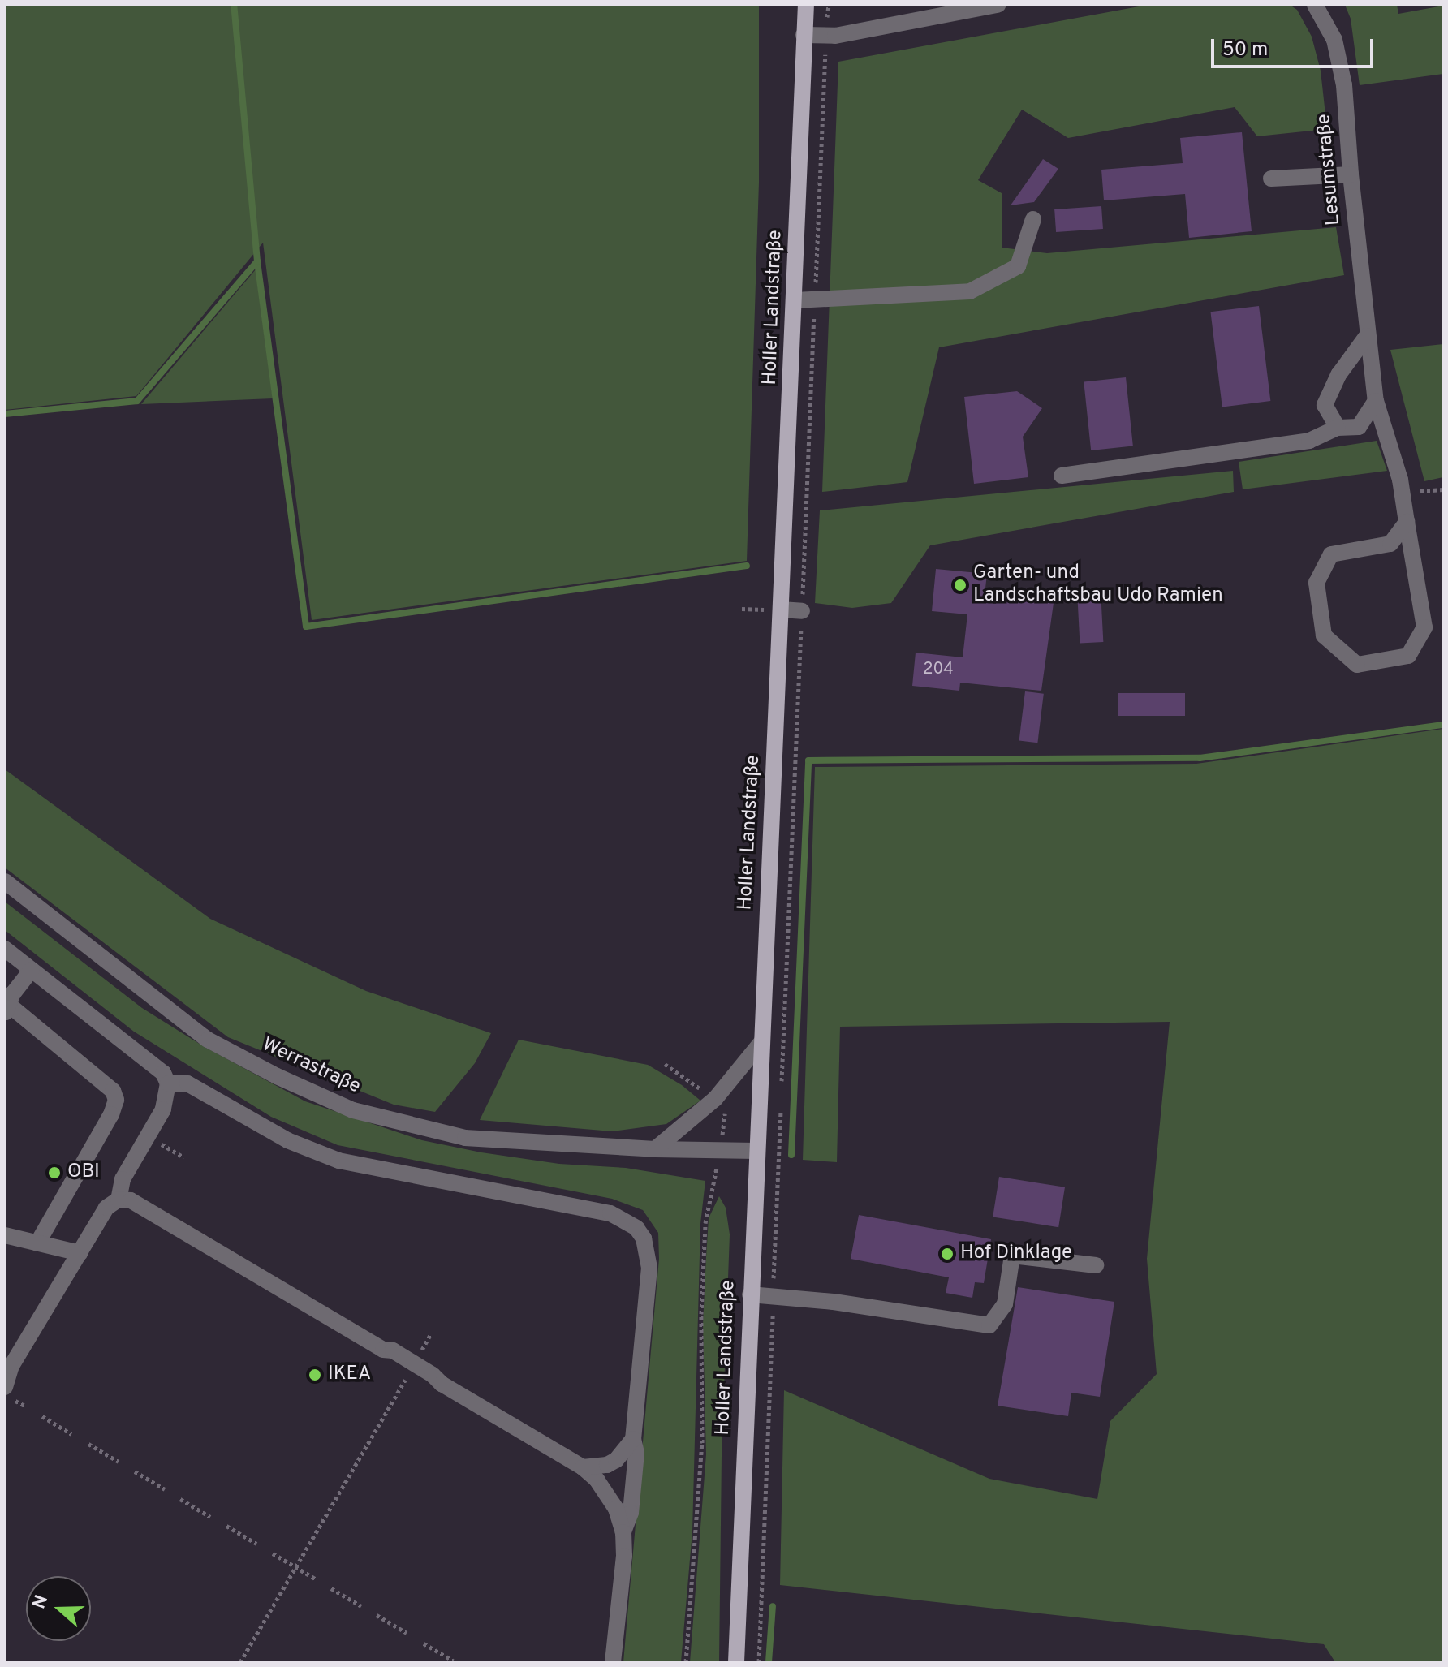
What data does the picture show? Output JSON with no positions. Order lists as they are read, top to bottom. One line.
{"streets":{"main road":["Holler Landstraße"],"street":["Lesumstraße","Werrastraße"]},"crossings":[["Holler Landstraße","Werrastraße"]],"places":["Garten- und Landschaftsbau Udo Ramien","OBI","Hof Dinklage","IKEA"],"house_numbers":["204"],"scale_bar":"50 m","north":"left"}
